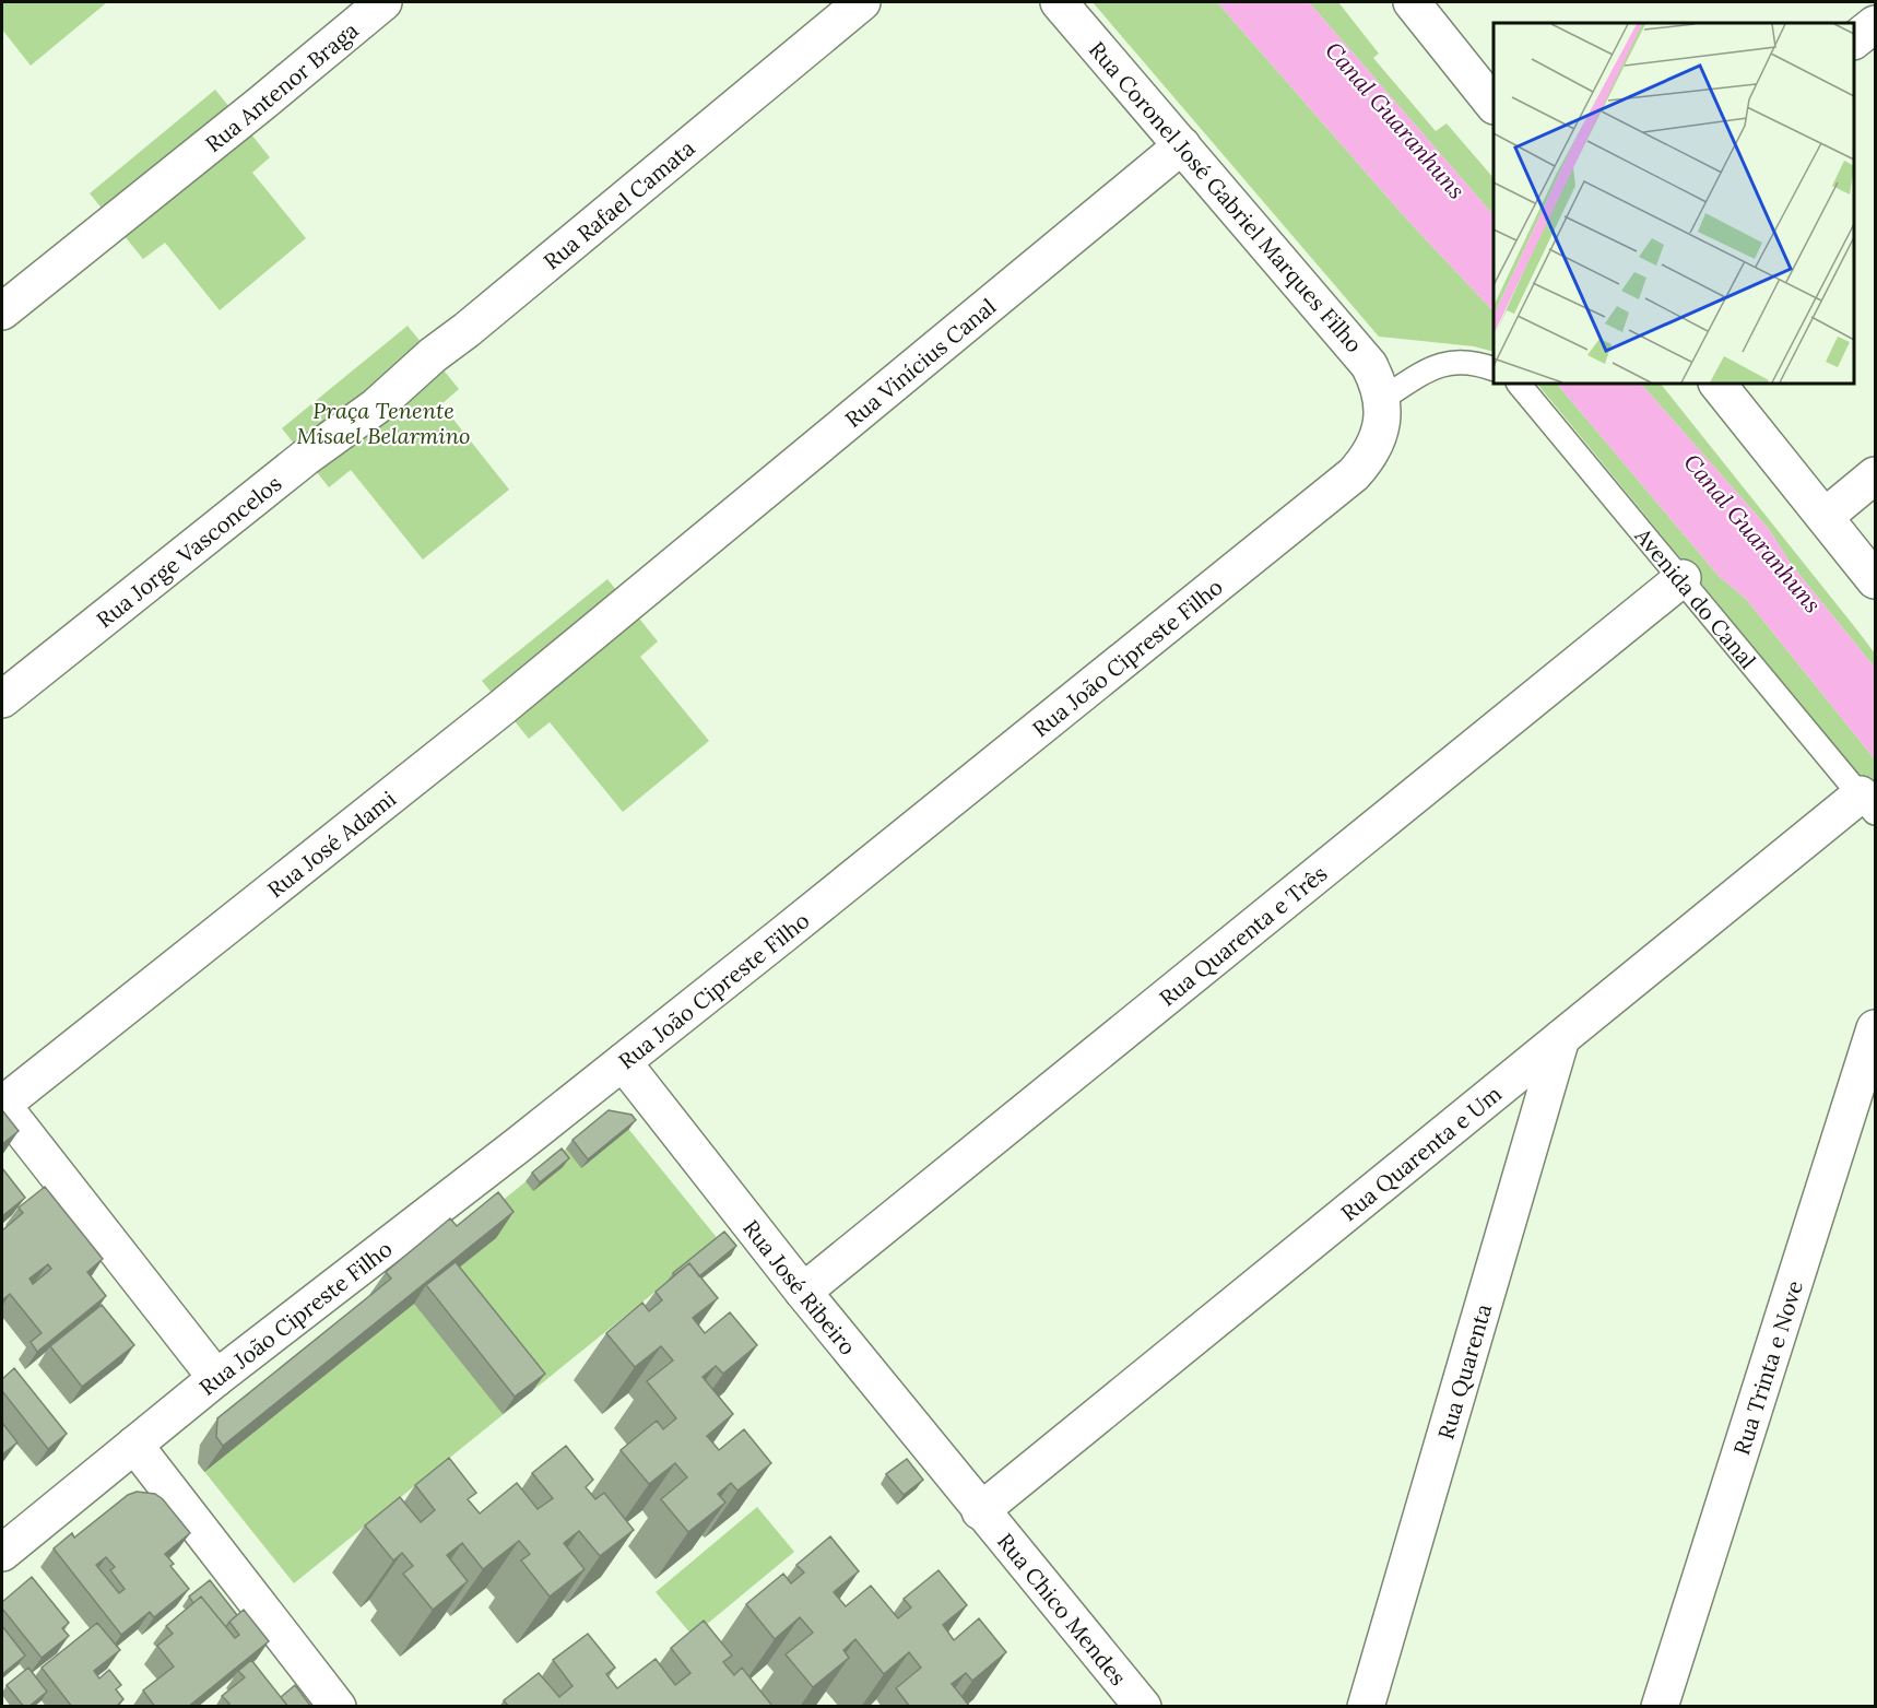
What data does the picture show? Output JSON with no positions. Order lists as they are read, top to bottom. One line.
{"streets":{"street":["Rua Antenor Braga","Rua Coronel José Gabriel Marques Filho","Rua Rafael Camata","Rua Vinícius Canal","Rua Jorge Vasconcelos","Rua João Cipreste Filho","Rua José Adami","Rua Quarenta e Três","Rua Quarenta e Um","Rua José Ribeiro","Rua Trinta e Nove","Rua Quarenta","Rua Chico Mendes"],"lane":["Avenida do Canal"]},"crossings":[["Rua Coronel José Gabriel Marques Filho","Rua Vinícius Canal"],["Rua Coronel José Gabriel Marques Filho","Rua João Cipreste Filho"],["Rua Rafael Camata","Rua Jorge Vasconcelos"],["Rua Vinícius Canal","Rua José Adami"],["Avenida do Canal","Rua Quarenta e Três"],["Avenida do Canal","Rua Quarenta e Um"],["Rua João Cipreste Filho","Rua José Ribeiro"],["Rua Quarenta e Três","Rua José Ribeiro"],["Rua Quarenta e Um","Rua José Ribeiro"],["Rua Quarenta e Um","Rua Quarenta"],["Rua Quarenta e Um","Rua Chico Mendes"],["Rua José Ribeiro","Rua Chico Mendes"]],"water":["Canal Guaranhuns"],"parks":["Praça Tenente Misael Belarmino"]}
